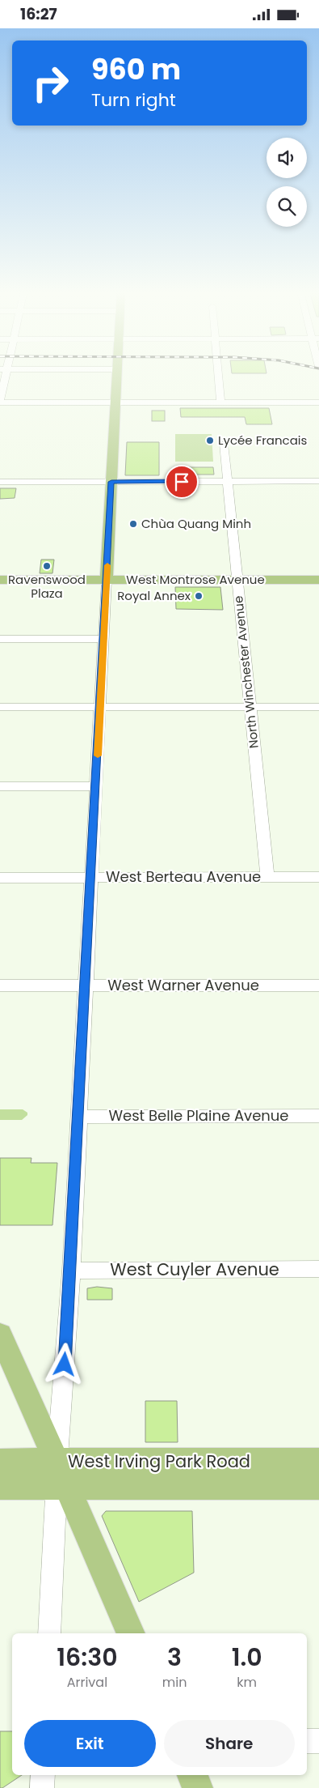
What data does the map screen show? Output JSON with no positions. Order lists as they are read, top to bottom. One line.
{"streets":{"main road":["West Montrose Avenue","West Irving Park Road"],"street":["North Winchester Avenue","West Berteau Avenue","West Warner Avenue","West Belle Plaine Avenue","West Cuyler Avenue"]},"crossings":[["West Montrose Avenue","North Winchester Avenue"],["North Winchester Avenue","West Berteau Avenue"]],"places":["Lycée Francais","Chùa Quang Minh","Ravenswood Plaza","Royal Annex"],"page":{"status":"16:27","turn":["960 m","Turn right"],"eta":["16:30","Arrival","3","min","1.0","km"],"buttons":["Exit","Share"]}}
